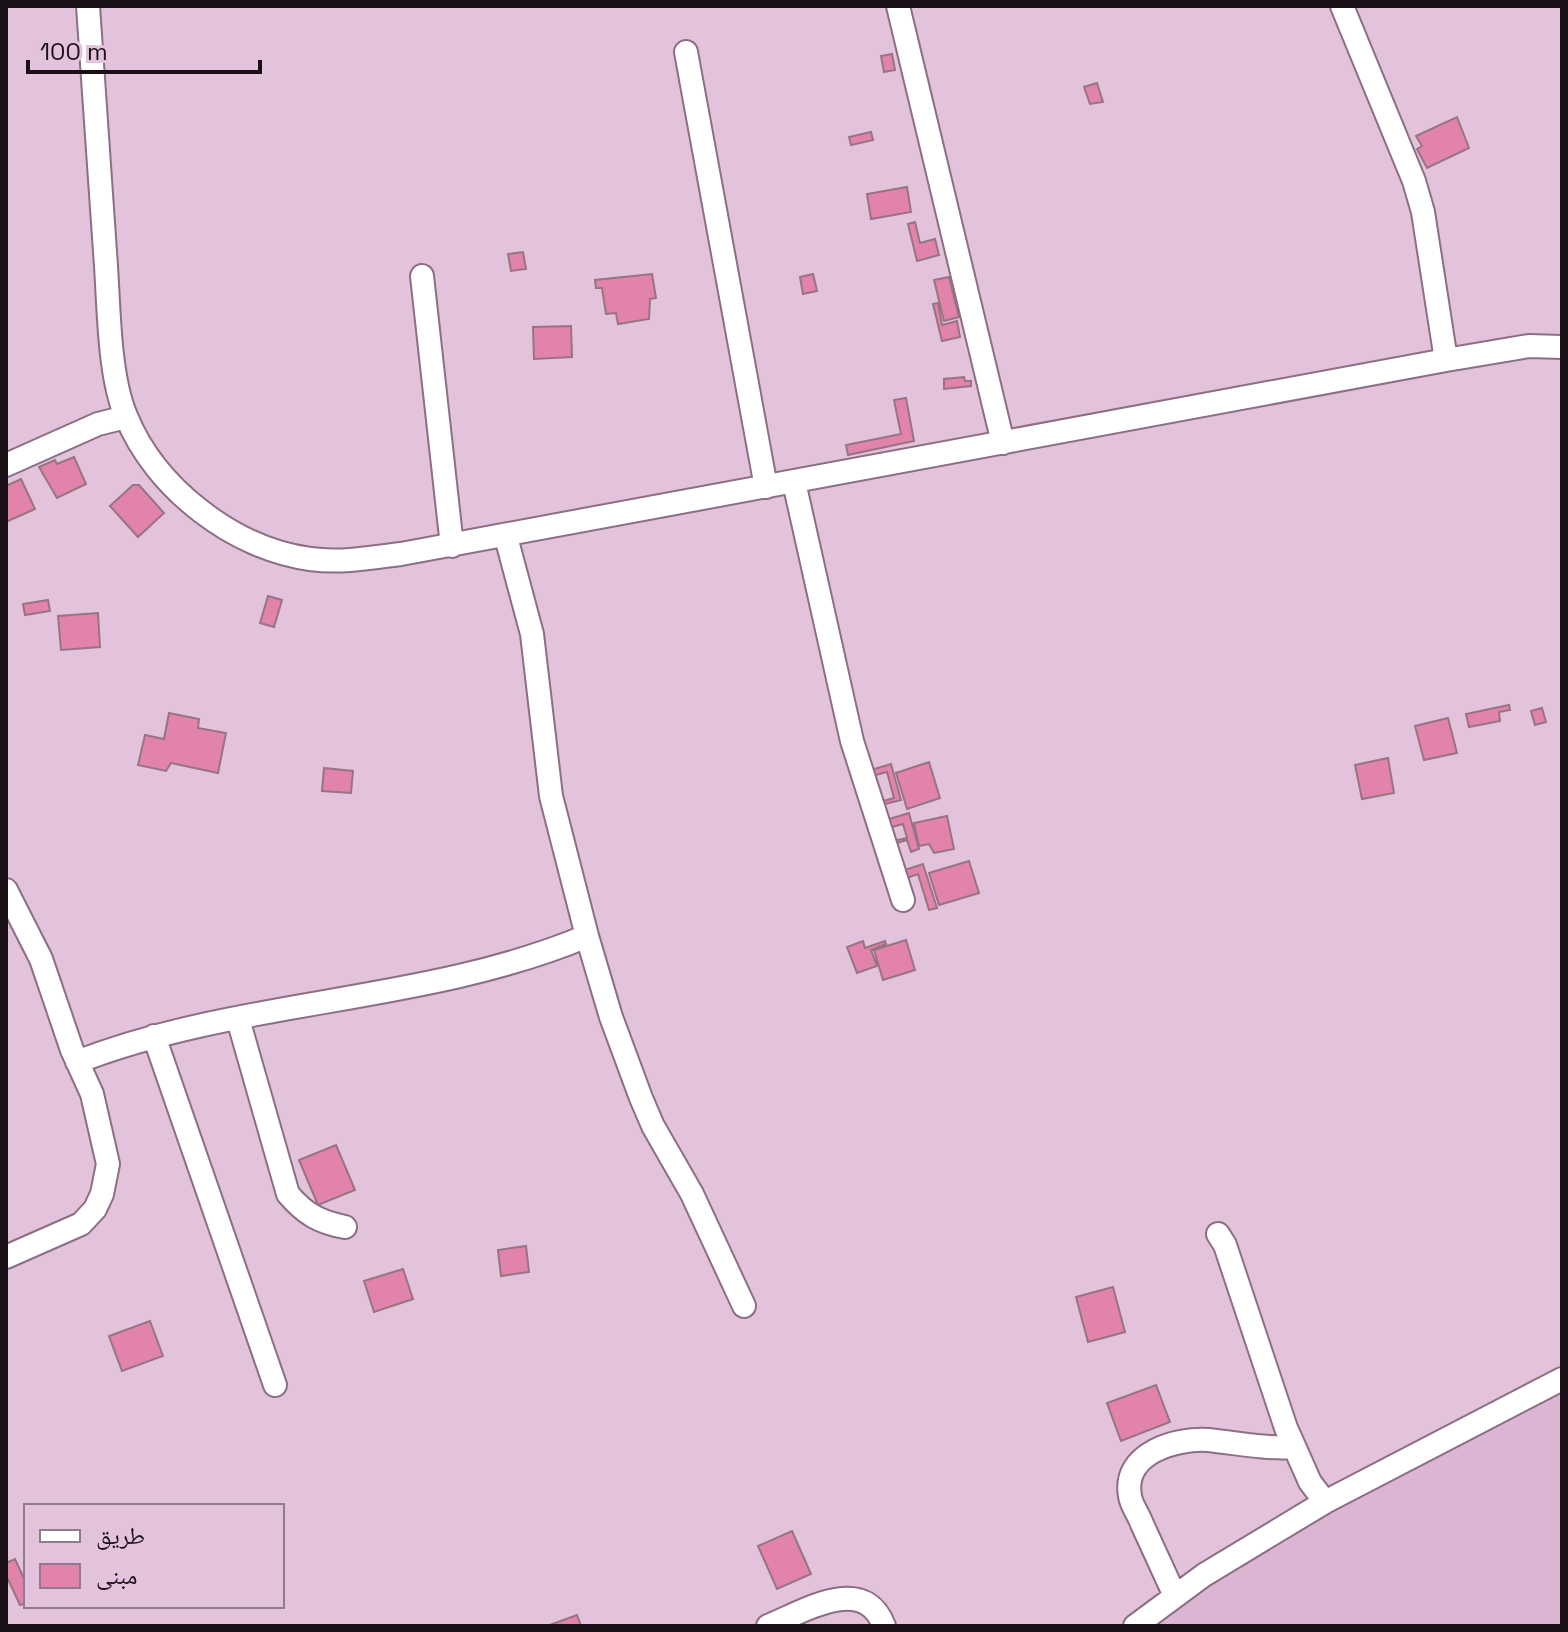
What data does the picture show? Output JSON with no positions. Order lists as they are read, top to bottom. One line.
{"legend":["طريق","مبنى"],"scale_bar":"100 m"}
